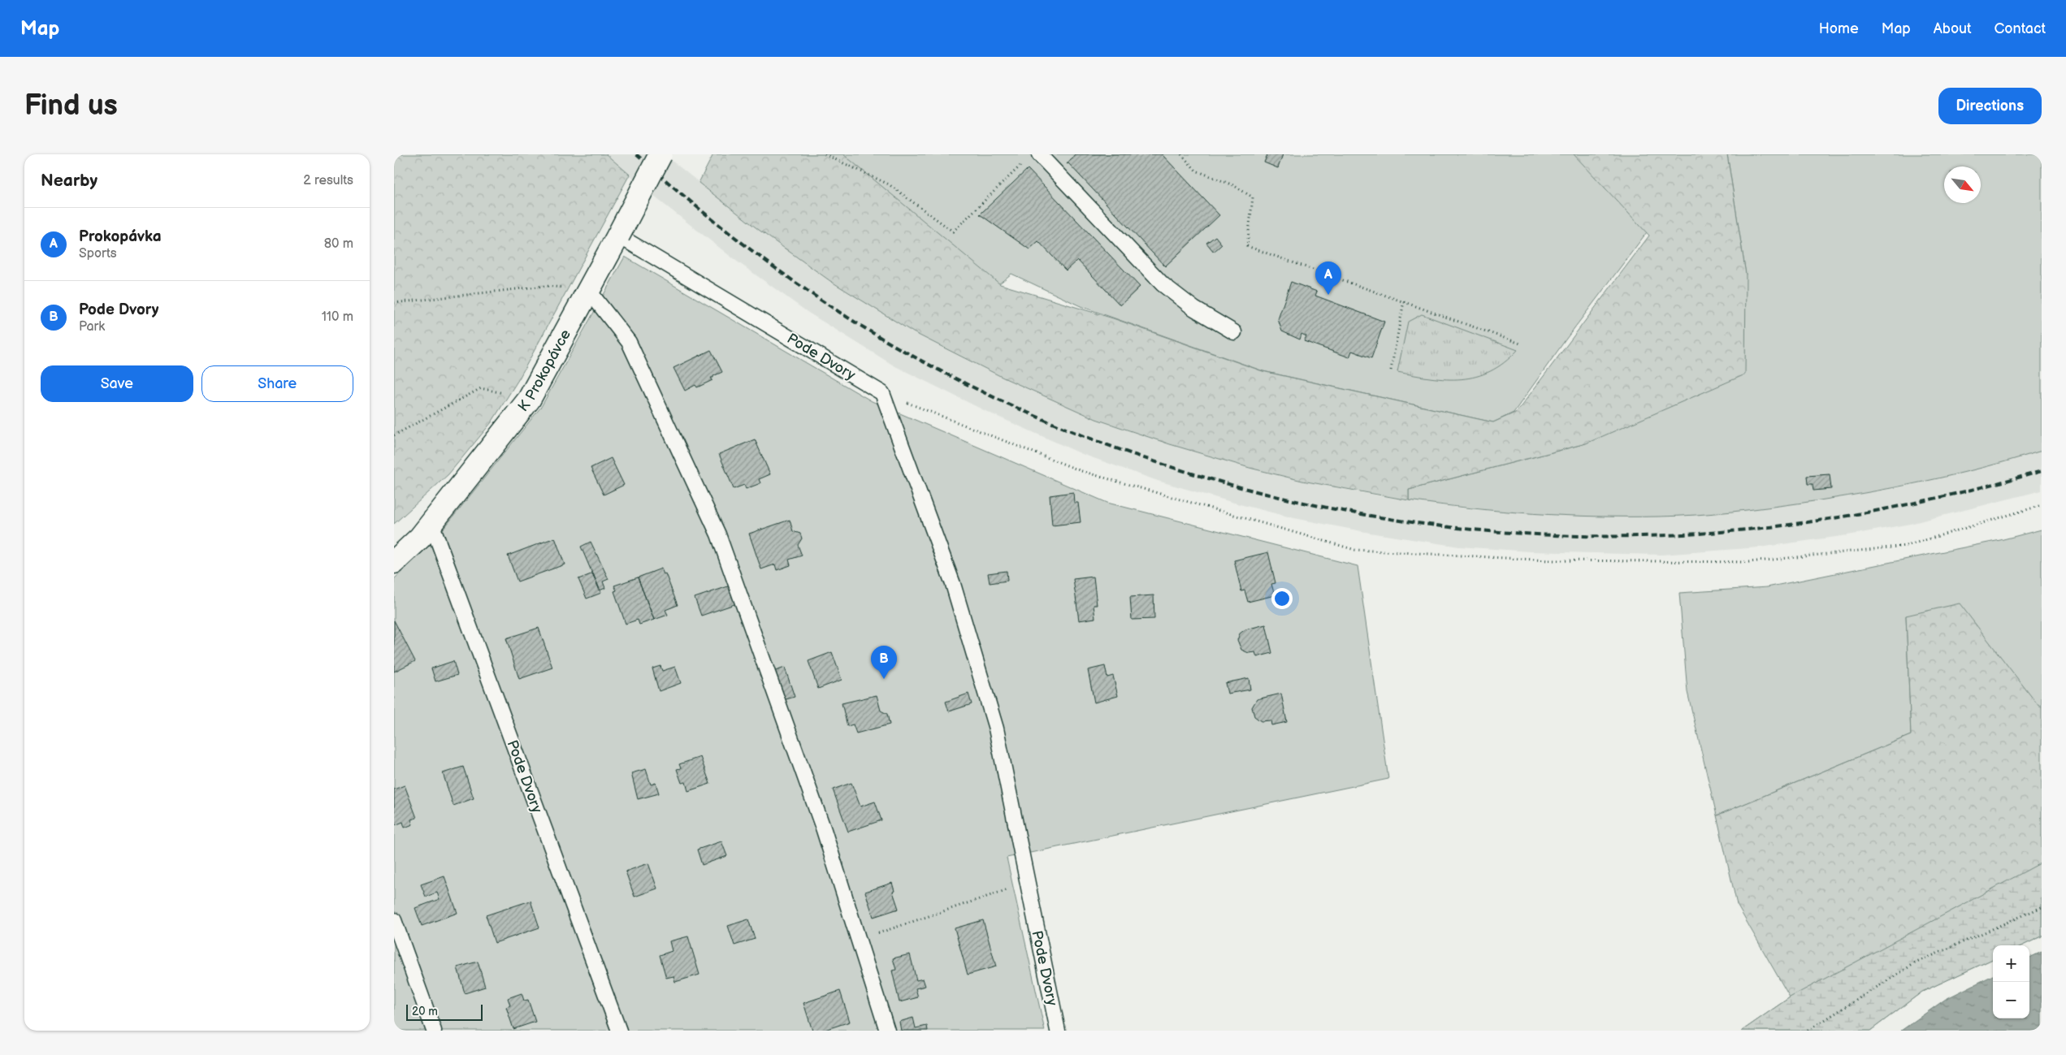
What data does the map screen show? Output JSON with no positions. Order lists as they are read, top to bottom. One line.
{"streets":{"street":["K Prokopávce"],"lane":["Pode Dvory"]},"crossings":[["Pode Dvory","K Prokopávce"]],"scale_bar":"20 m","north":"bottom right","page":{"header":"Map","nav":["Home","Map","About","Contact"],"buttons":["Directions",["Save","Share"]],"title":"Find us","heading":["Nearby","2 results"],"list":[{"mark":"A","name":"Prokopávka","note":"Sports","value":"80 m"},{"mark":"B","name":"Pode Dvory","note":"Park","value":"110 m"}],"pins":["A","B"],"map_buttons":["+","−"],"scale":"20 m"}}
